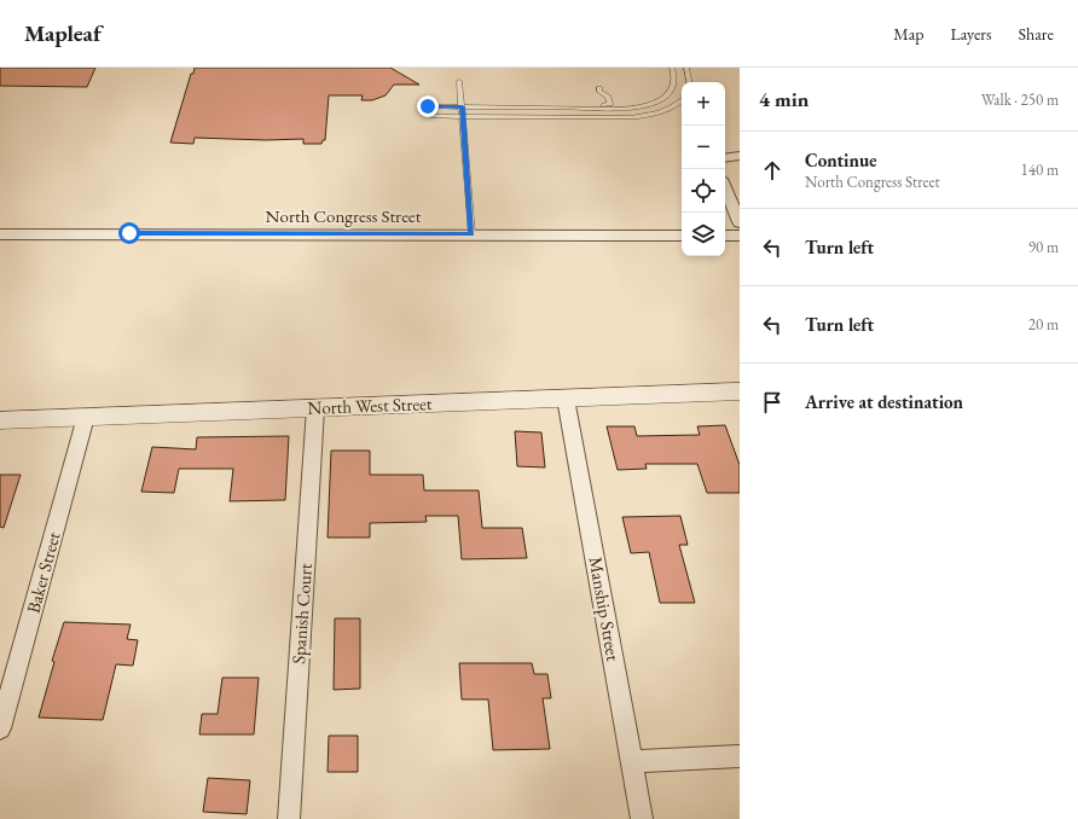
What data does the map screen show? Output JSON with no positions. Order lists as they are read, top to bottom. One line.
{"streets":{"street":["North Congress Street","North West Street","Baker Street","Manship Street","Spanish Court"]},"crossings":[["North West Street","Baker Street"],["North West Street","Manship Street"],["North West Street","Spanish Court"]],"page":{"header":"Mapleaf","nav":["Map","Layers","Share"],"heading":["4 min","Walk · 250 m"],"map_buttons":["+","−"],"list":[["Continue","North Congress Street","140 m"],["Turn left","90 m"],["Turn left","20 m"],"Arrive at destination"]}}
